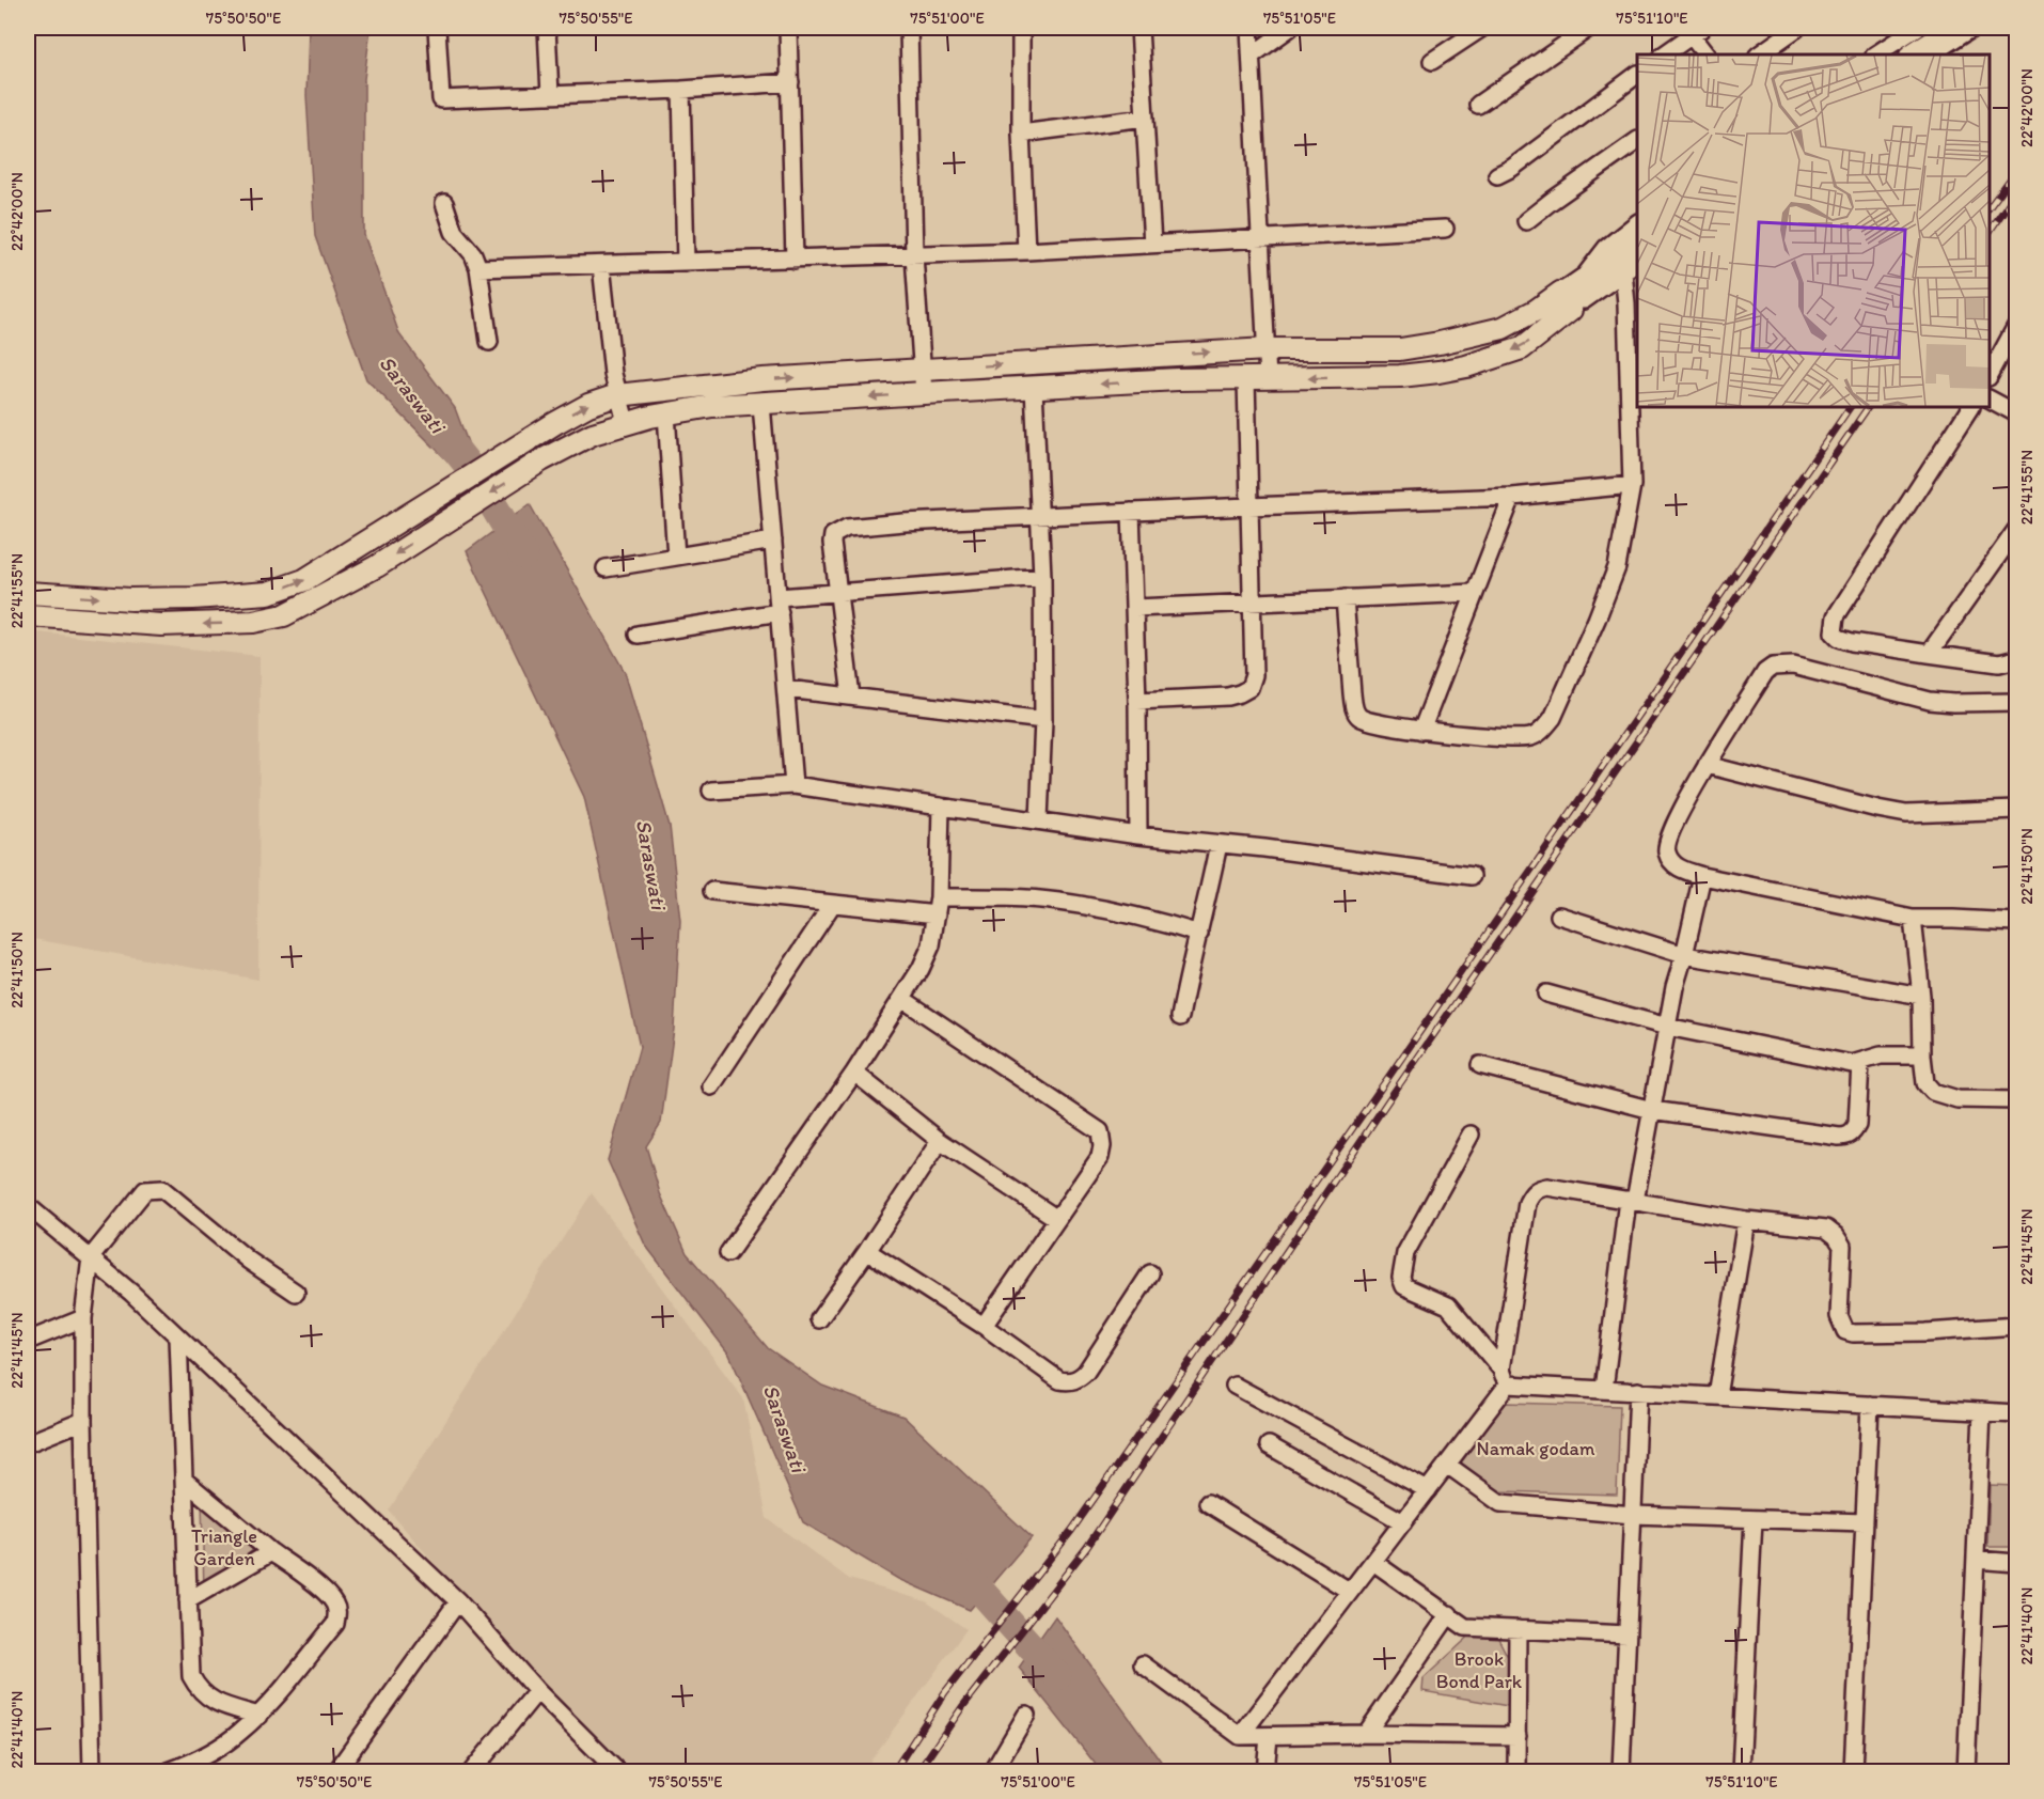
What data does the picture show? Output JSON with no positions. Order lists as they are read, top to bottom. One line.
{"water":["Saraswati"],"parks":["Namak godam","Triangle Garden","Brook Bond Park"],"coordinates":["75°50'50\"E","75°50'55\"E","75°51'00\"E","75°51'05\"E","75°51'10\"E","22°42'00\"N","22°41'55\"N","22°41'50\"N","22°41'45\"N","22°41'40\"N"]}
